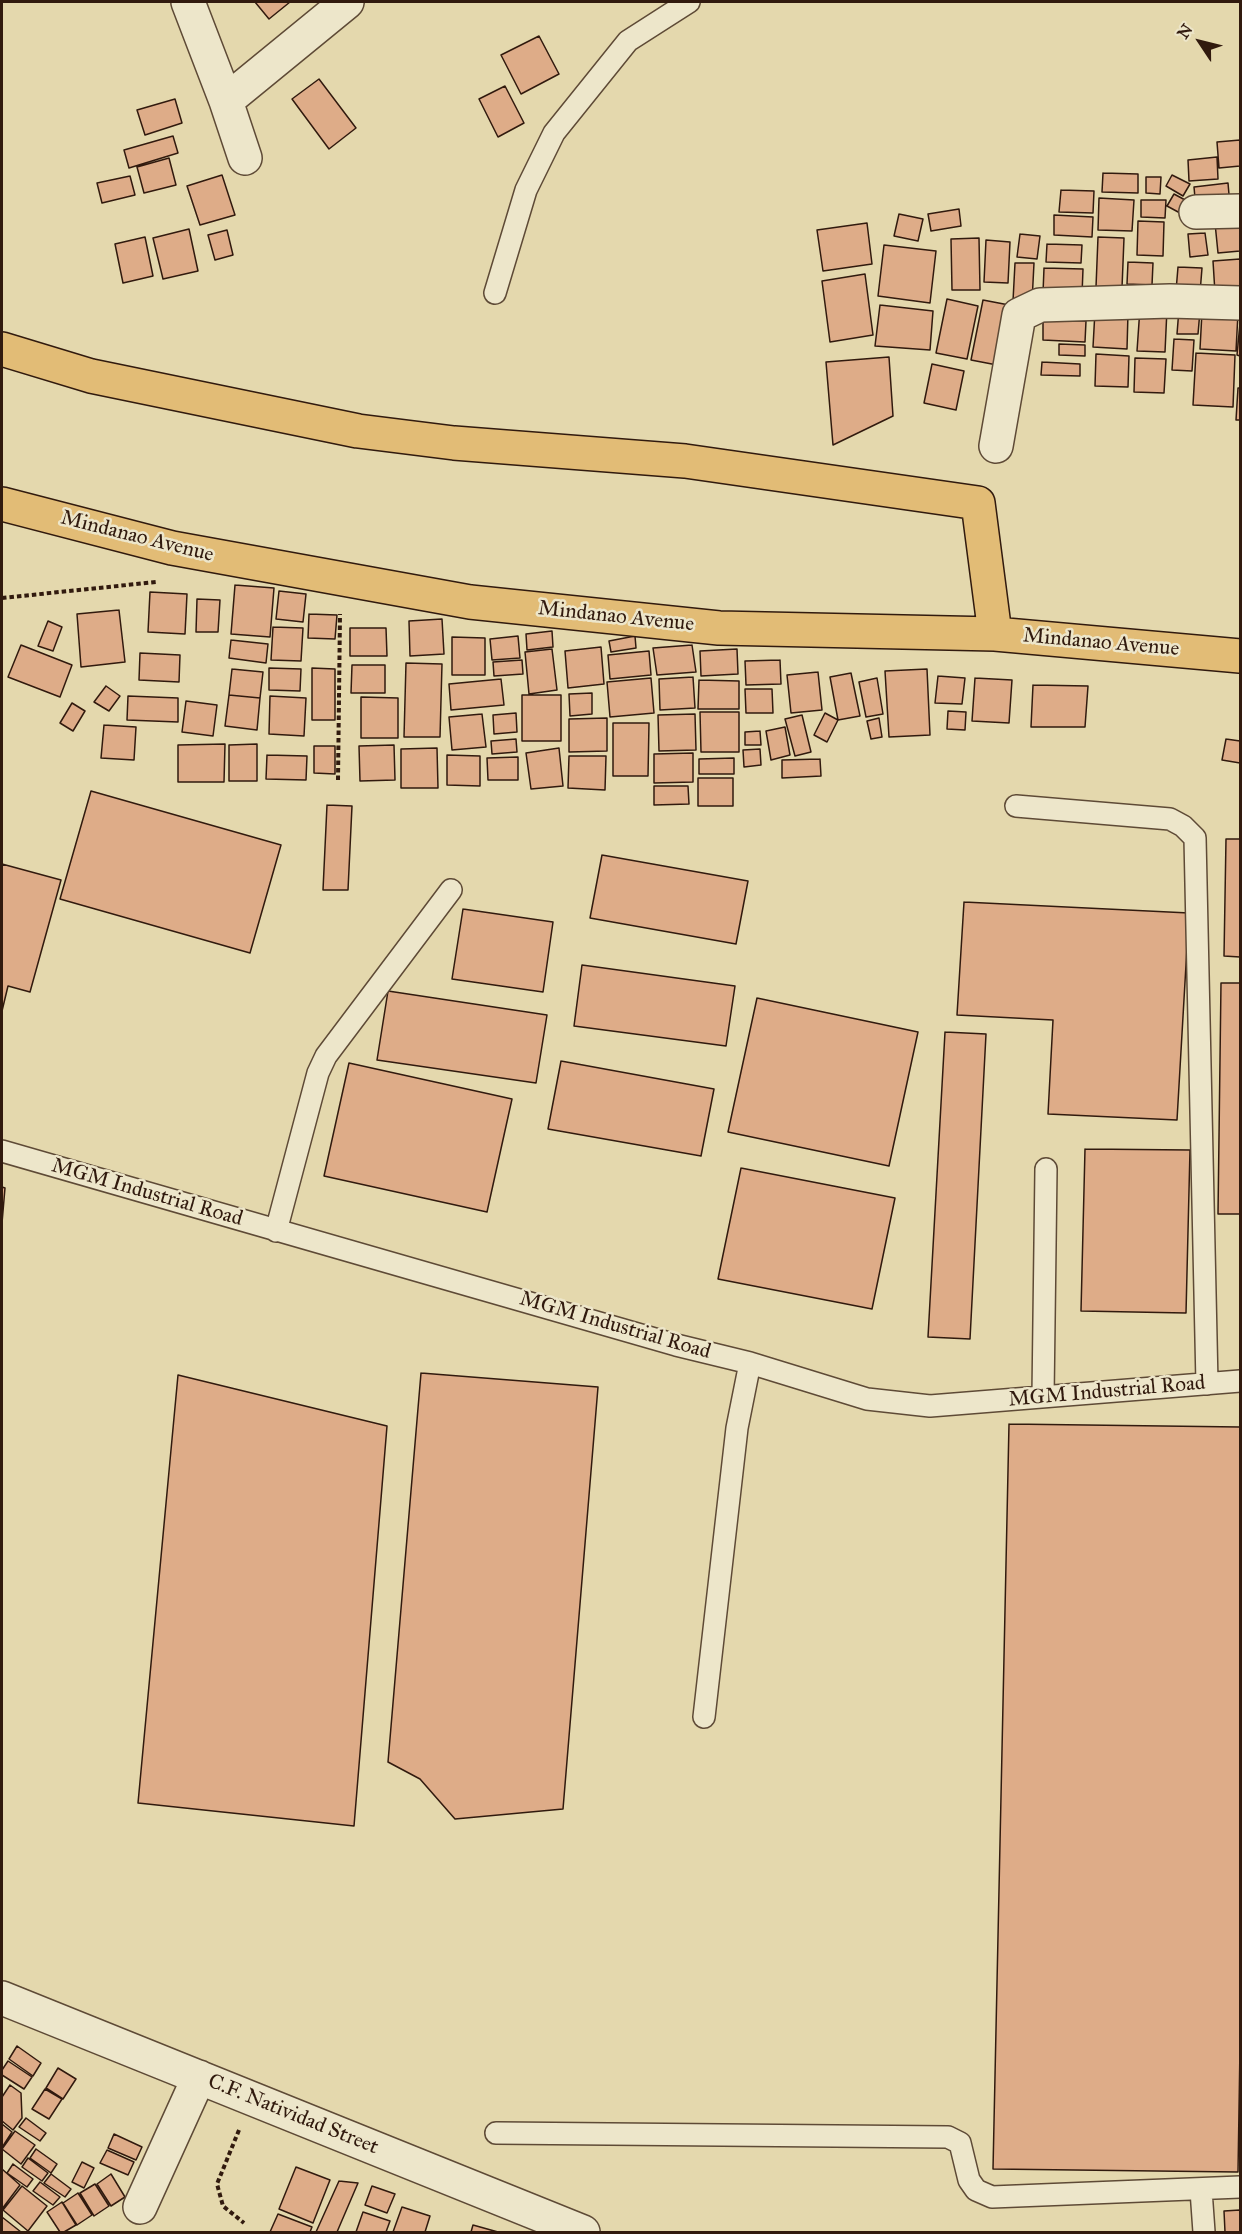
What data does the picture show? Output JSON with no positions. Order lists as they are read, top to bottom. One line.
{"streets":{"main road":["Mindanao Avenue"],"street":["C.F. Natividad Street"],"lane":["MGM Industrial Road"]},"north":"top left"}
